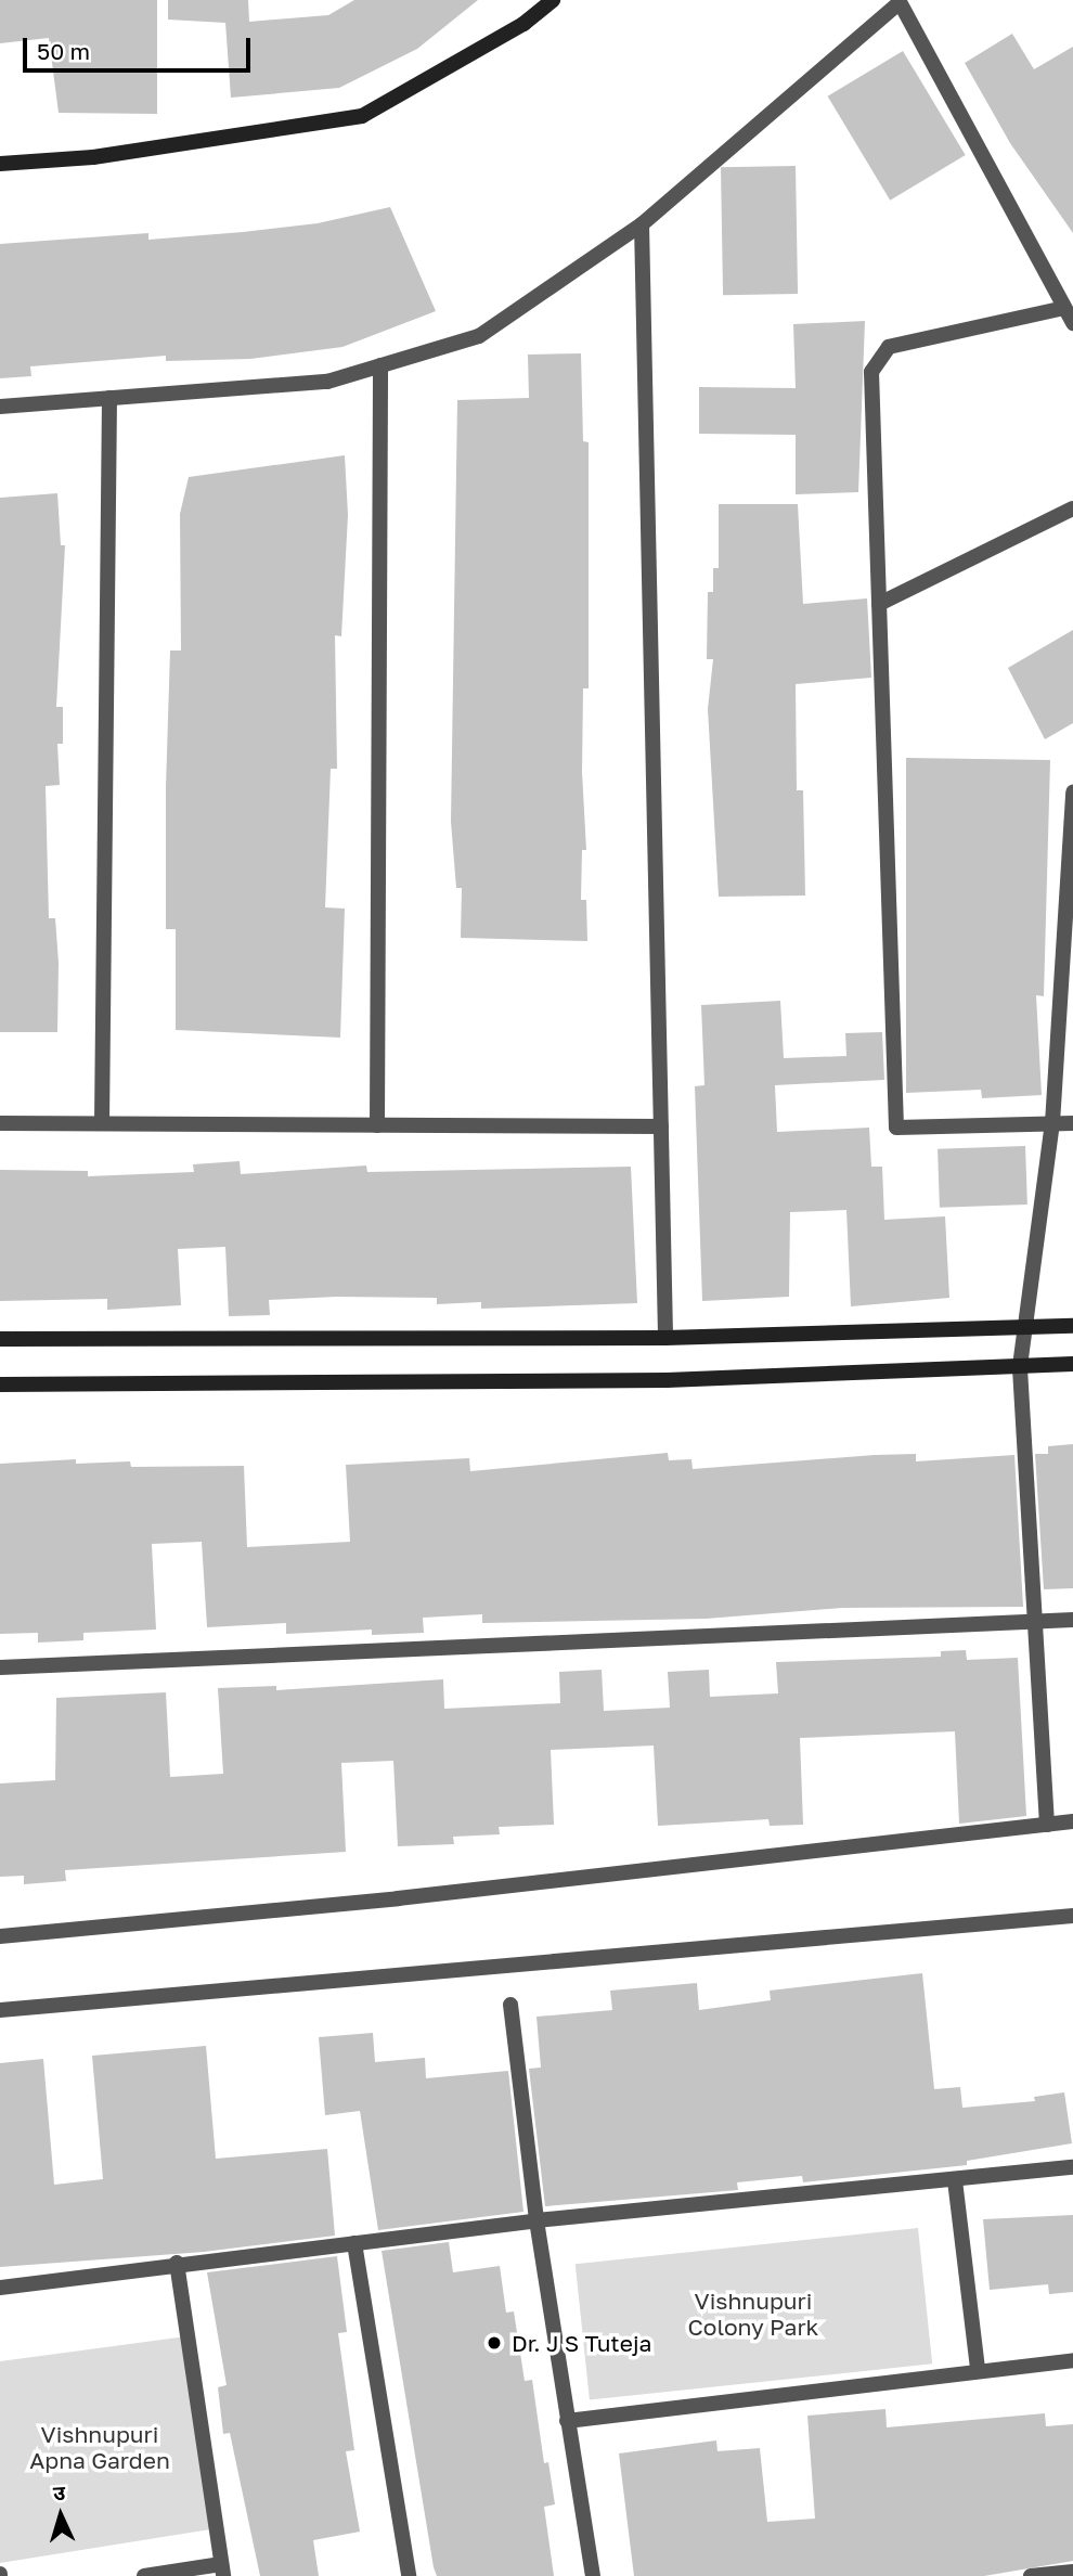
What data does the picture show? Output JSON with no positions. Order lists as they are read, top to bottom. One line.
{"parks":["Vishnupuri Colony Park","Vishnupuri Apna Garden"],"places":["Dr. J S Tuteja"],"scale_bar":"50 m","north":"top"}
